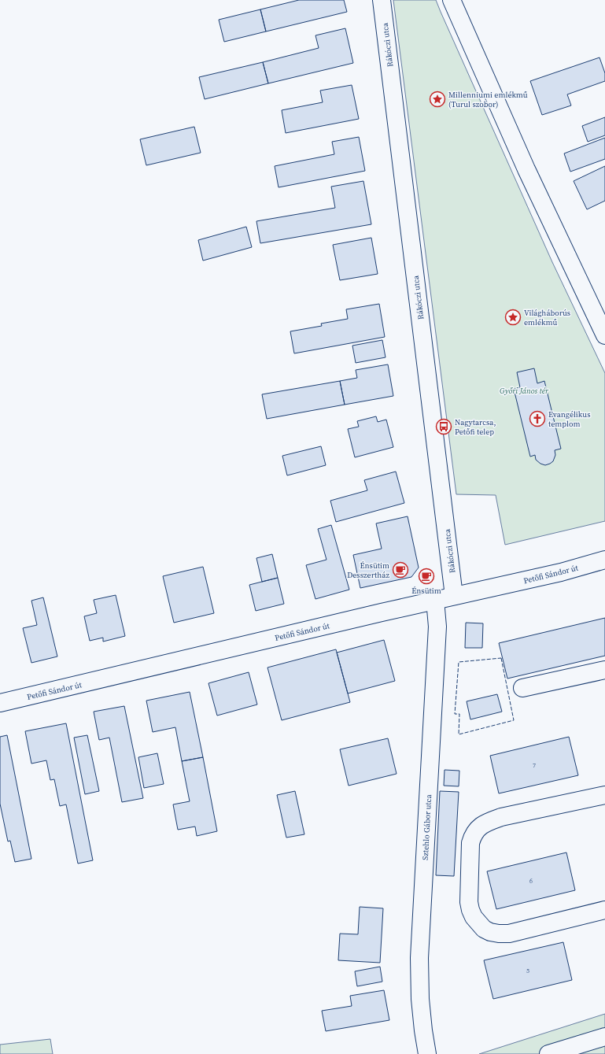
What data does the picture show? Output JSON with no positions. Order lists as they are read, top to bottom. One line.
{"streets":{"street":["Rákóczi utca","Petőfi Sándor út","Sztehlo Gábor utca"]},"crossings":[["Rákóczi utca","Petőfi Sándor út"],["Petőfi Sándor út","Sztehlo Gábor utca"]],"parks":["Győri János tér"],"places":{"place":["Millenniumi emlékmű (Turul szobor)","Világháborús emlékmű"],"church":["Evangélikus templom"],"bus stop":["Nagytarcsa, Petőfi telep"],"cafe":["Énsütim Desszertház","Énsütim"]},"house_numbers":["7","6","5"]}
